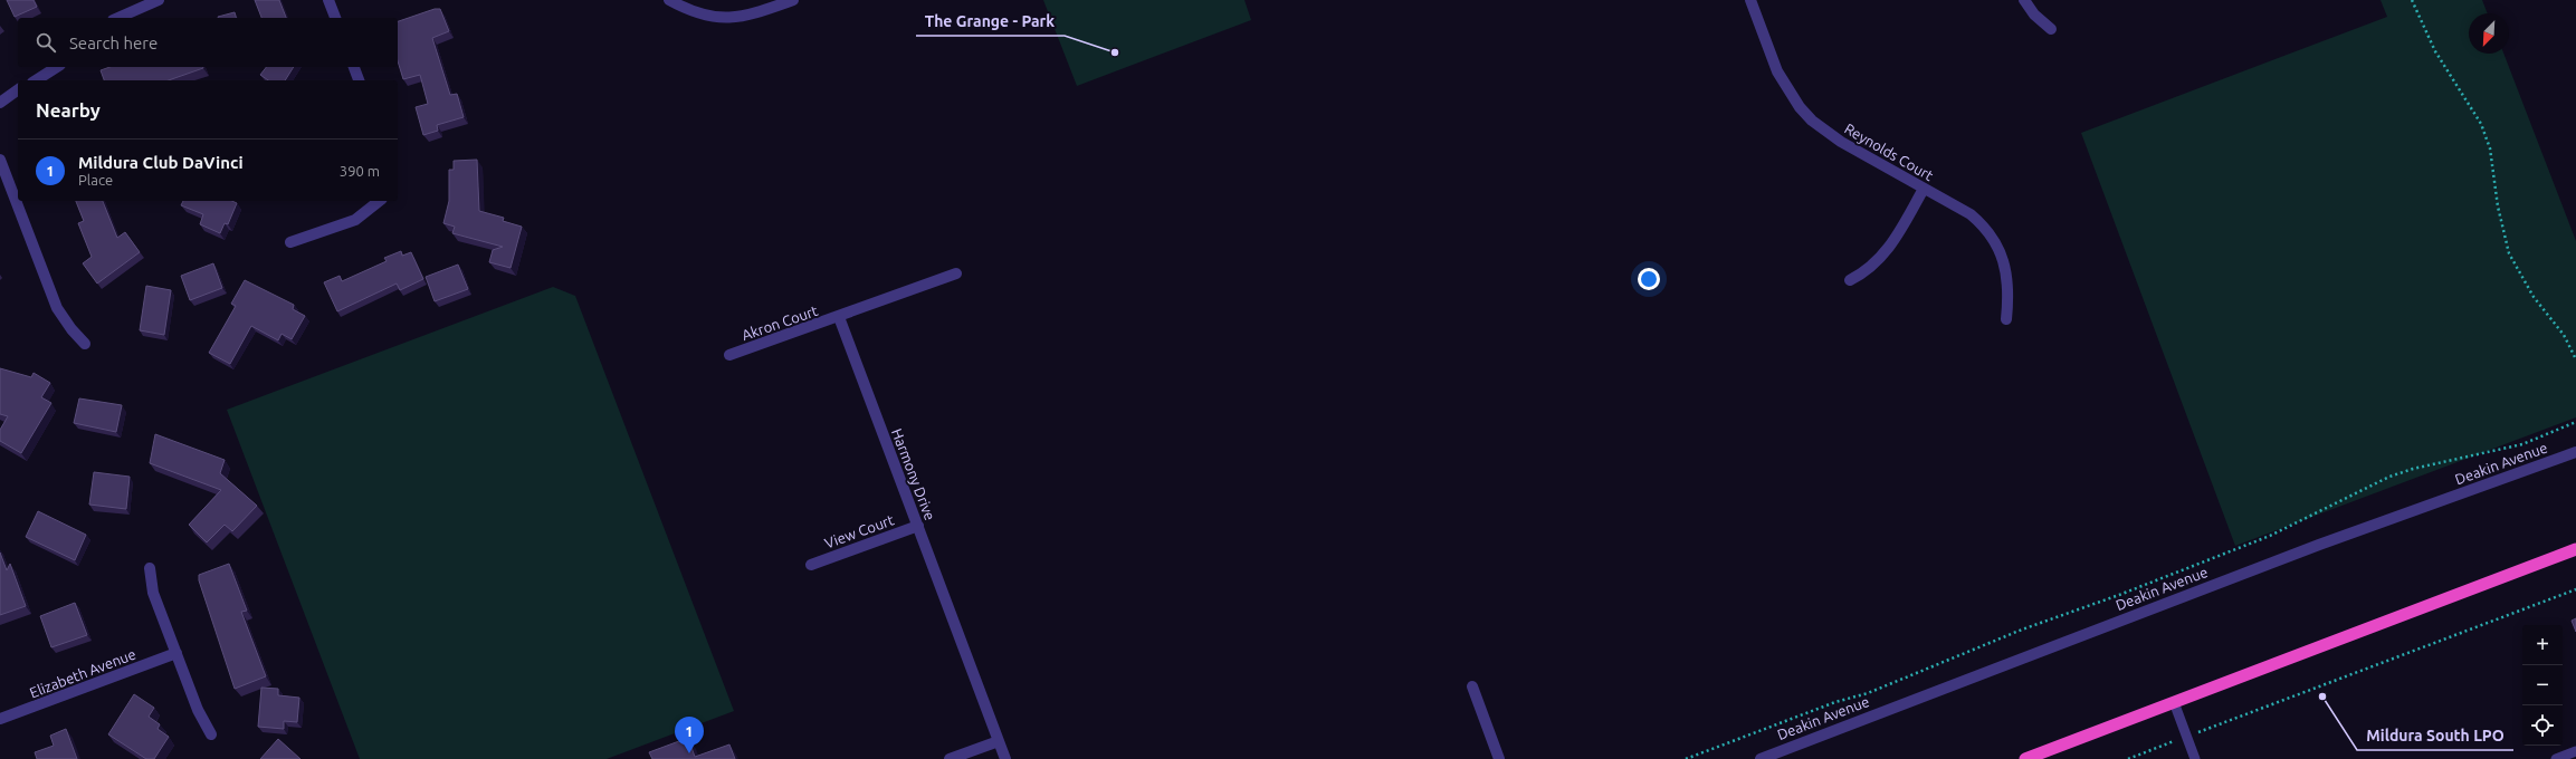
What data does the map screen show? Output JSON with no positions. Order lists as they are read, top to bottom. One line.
{"streets":{"street":["Reynolds Court","Akron Court","Deakin Avenue","Harmony Drive","View Court","Elizabeth Avenue"]},"crossings":[["Akron Court","Harmony Drive"],["Harmony Drive","View Court"]],"places":["The Grange - Park","Mildura South LPO"],"north":"bottom left","page":{"search":"Search here","heading":"Nearby","list":[{"mark":"1","name":"Mildura Club DaVinci","note":"Place","value":"390 m"}],"map_buttons":["+","−"],"pins":"1"}}
